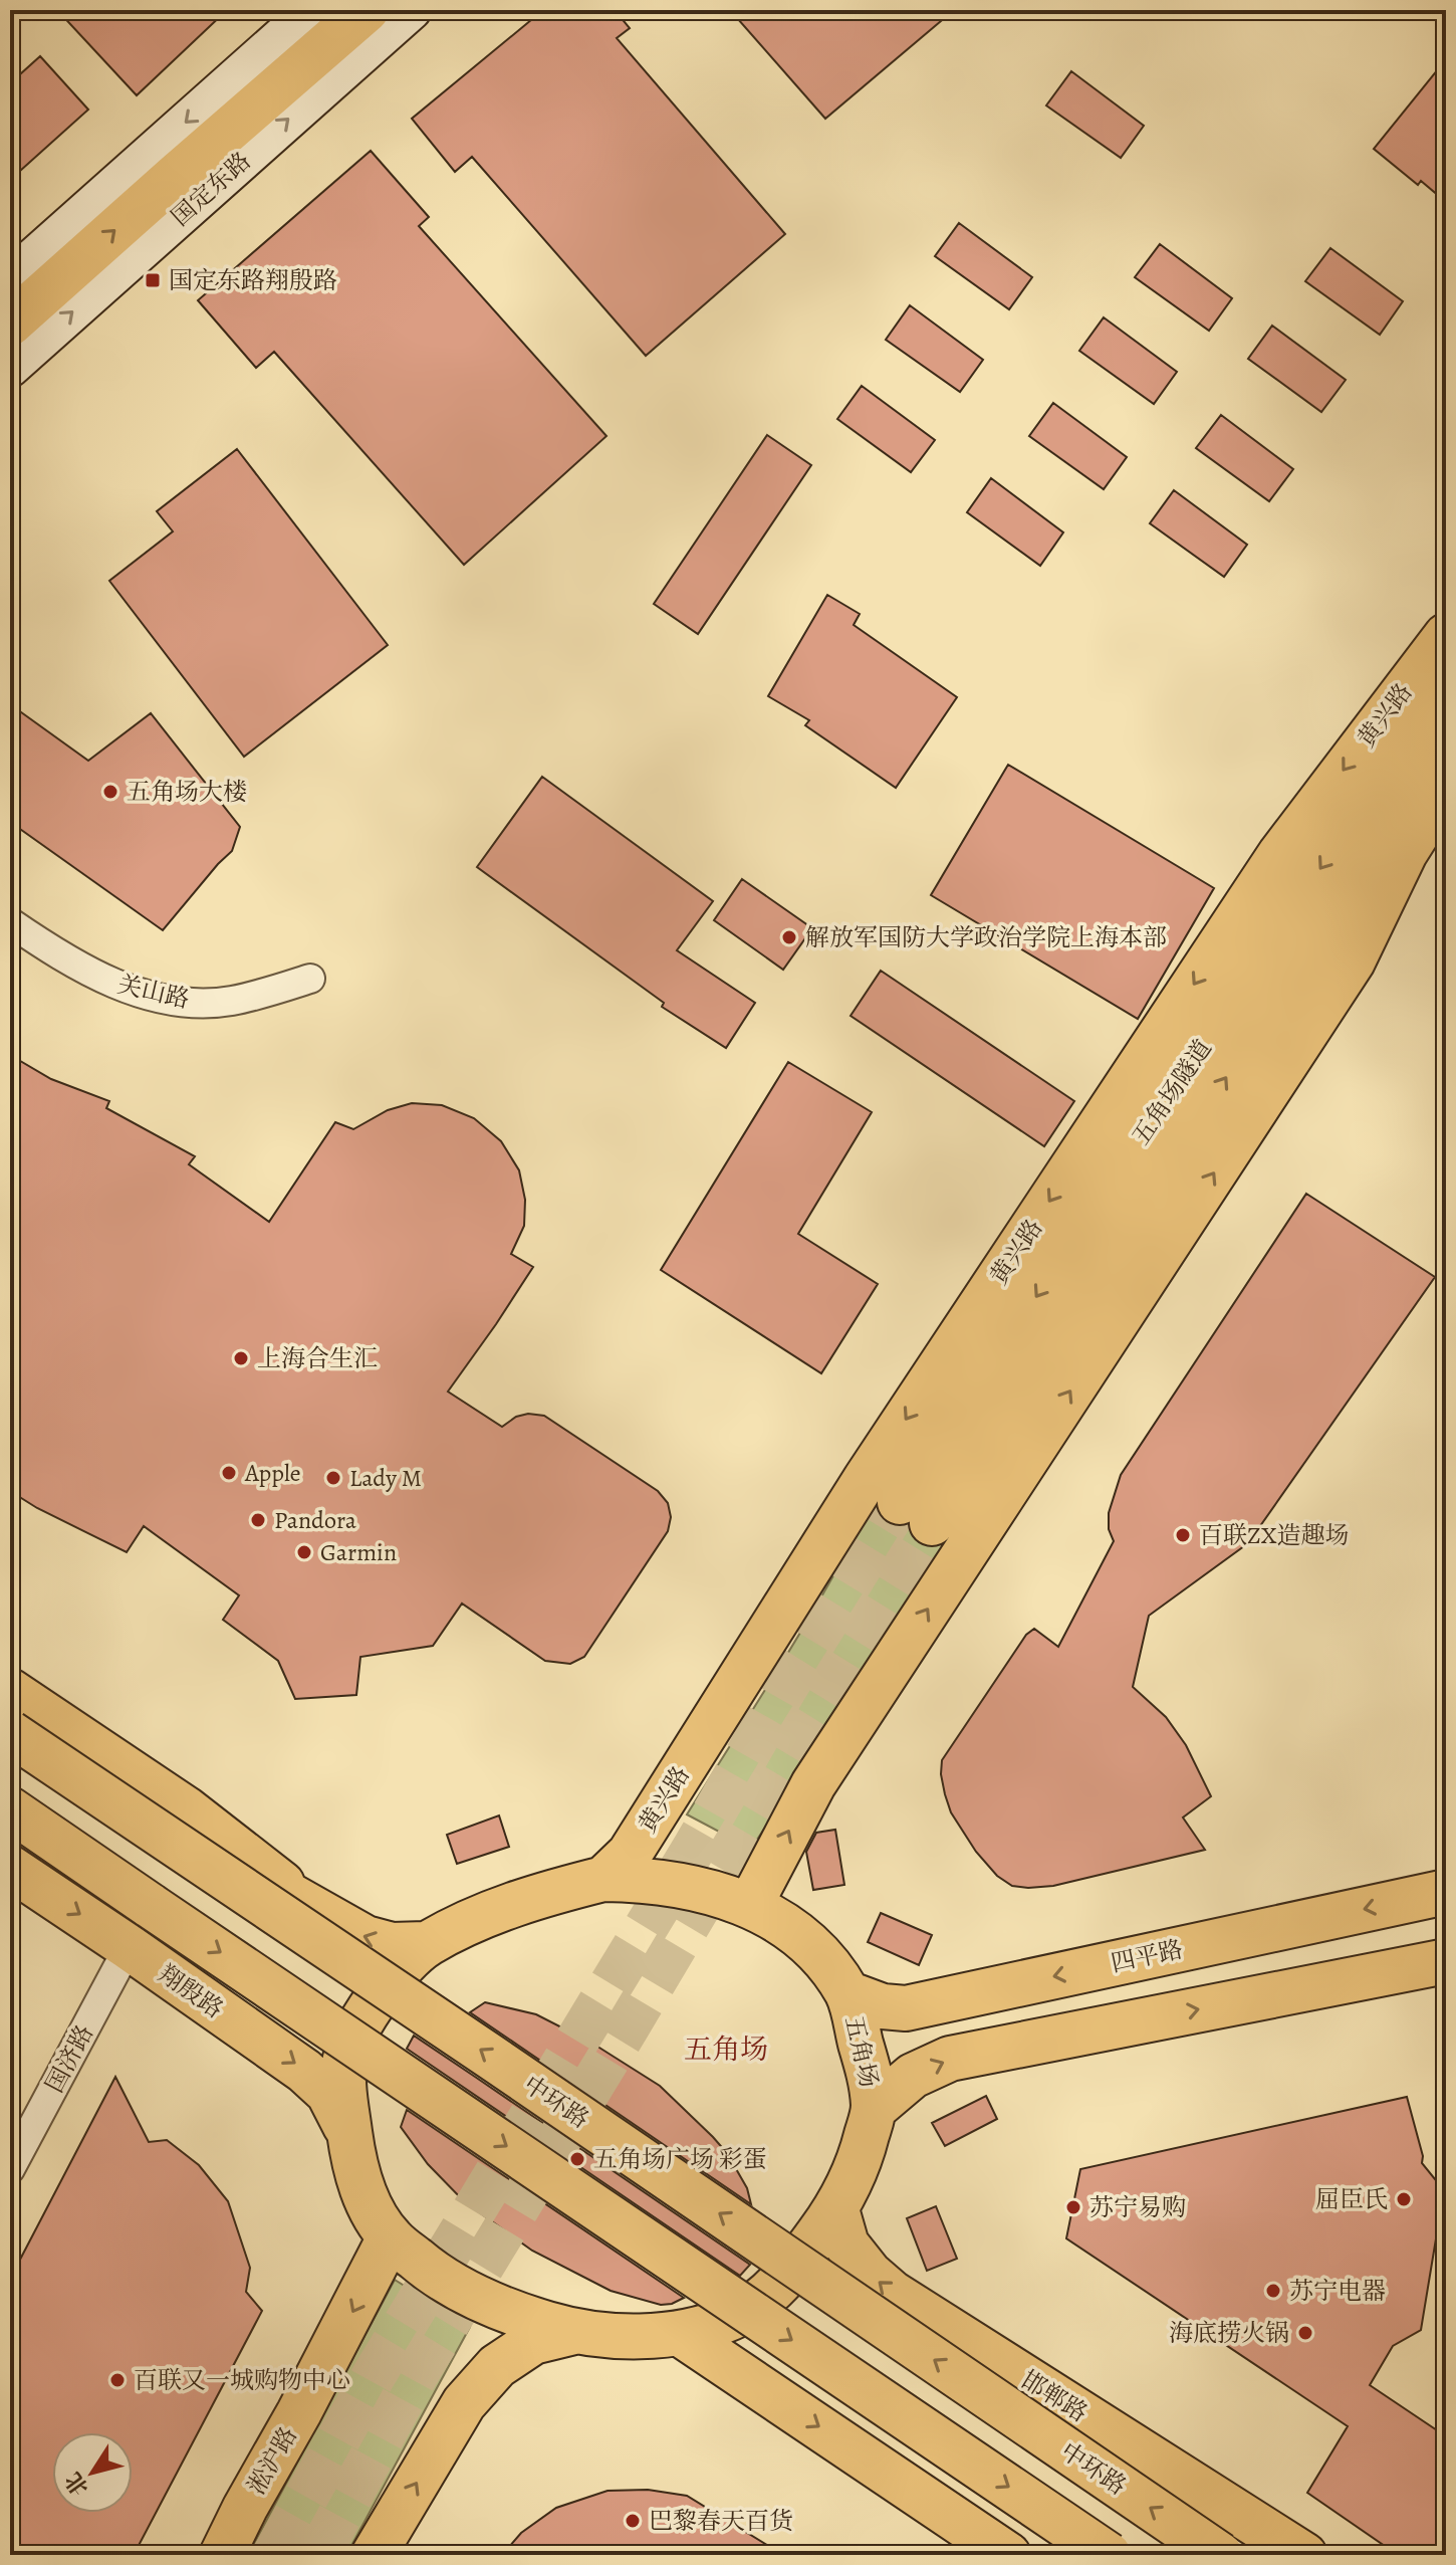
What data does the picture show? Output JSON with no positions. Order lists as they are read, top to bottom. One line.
{"streets":{"main road":["黄兴路","五角场隧道","四平路","翔殷路","五角场","中环路","邯郸路","淞沪路"],"street":["国定东路","关山路","国济路"]},"crossings":[["黄兴路","五角场"],["四平路","五角场"],["翔殷路","五角场"],["翔殷路","国济路"],["五角场","邯郸路"],["五角场","淞沪路"]],"districts":["五角场"],"places":{"transit":["国定东路翔殷路"],"other":["五角场大楼","解放军国防大学政治学院上海本部","上海合生汇","Apple","Lady M","Pandora","百联ZX造趣场","Garmin","五角场广场 彩蛋","屈臣氏","苏宁易购","苏宁电器","海底捞火锅","百联又一城购物中心","巴黎春天百货"]},"north":"bottom left"}
